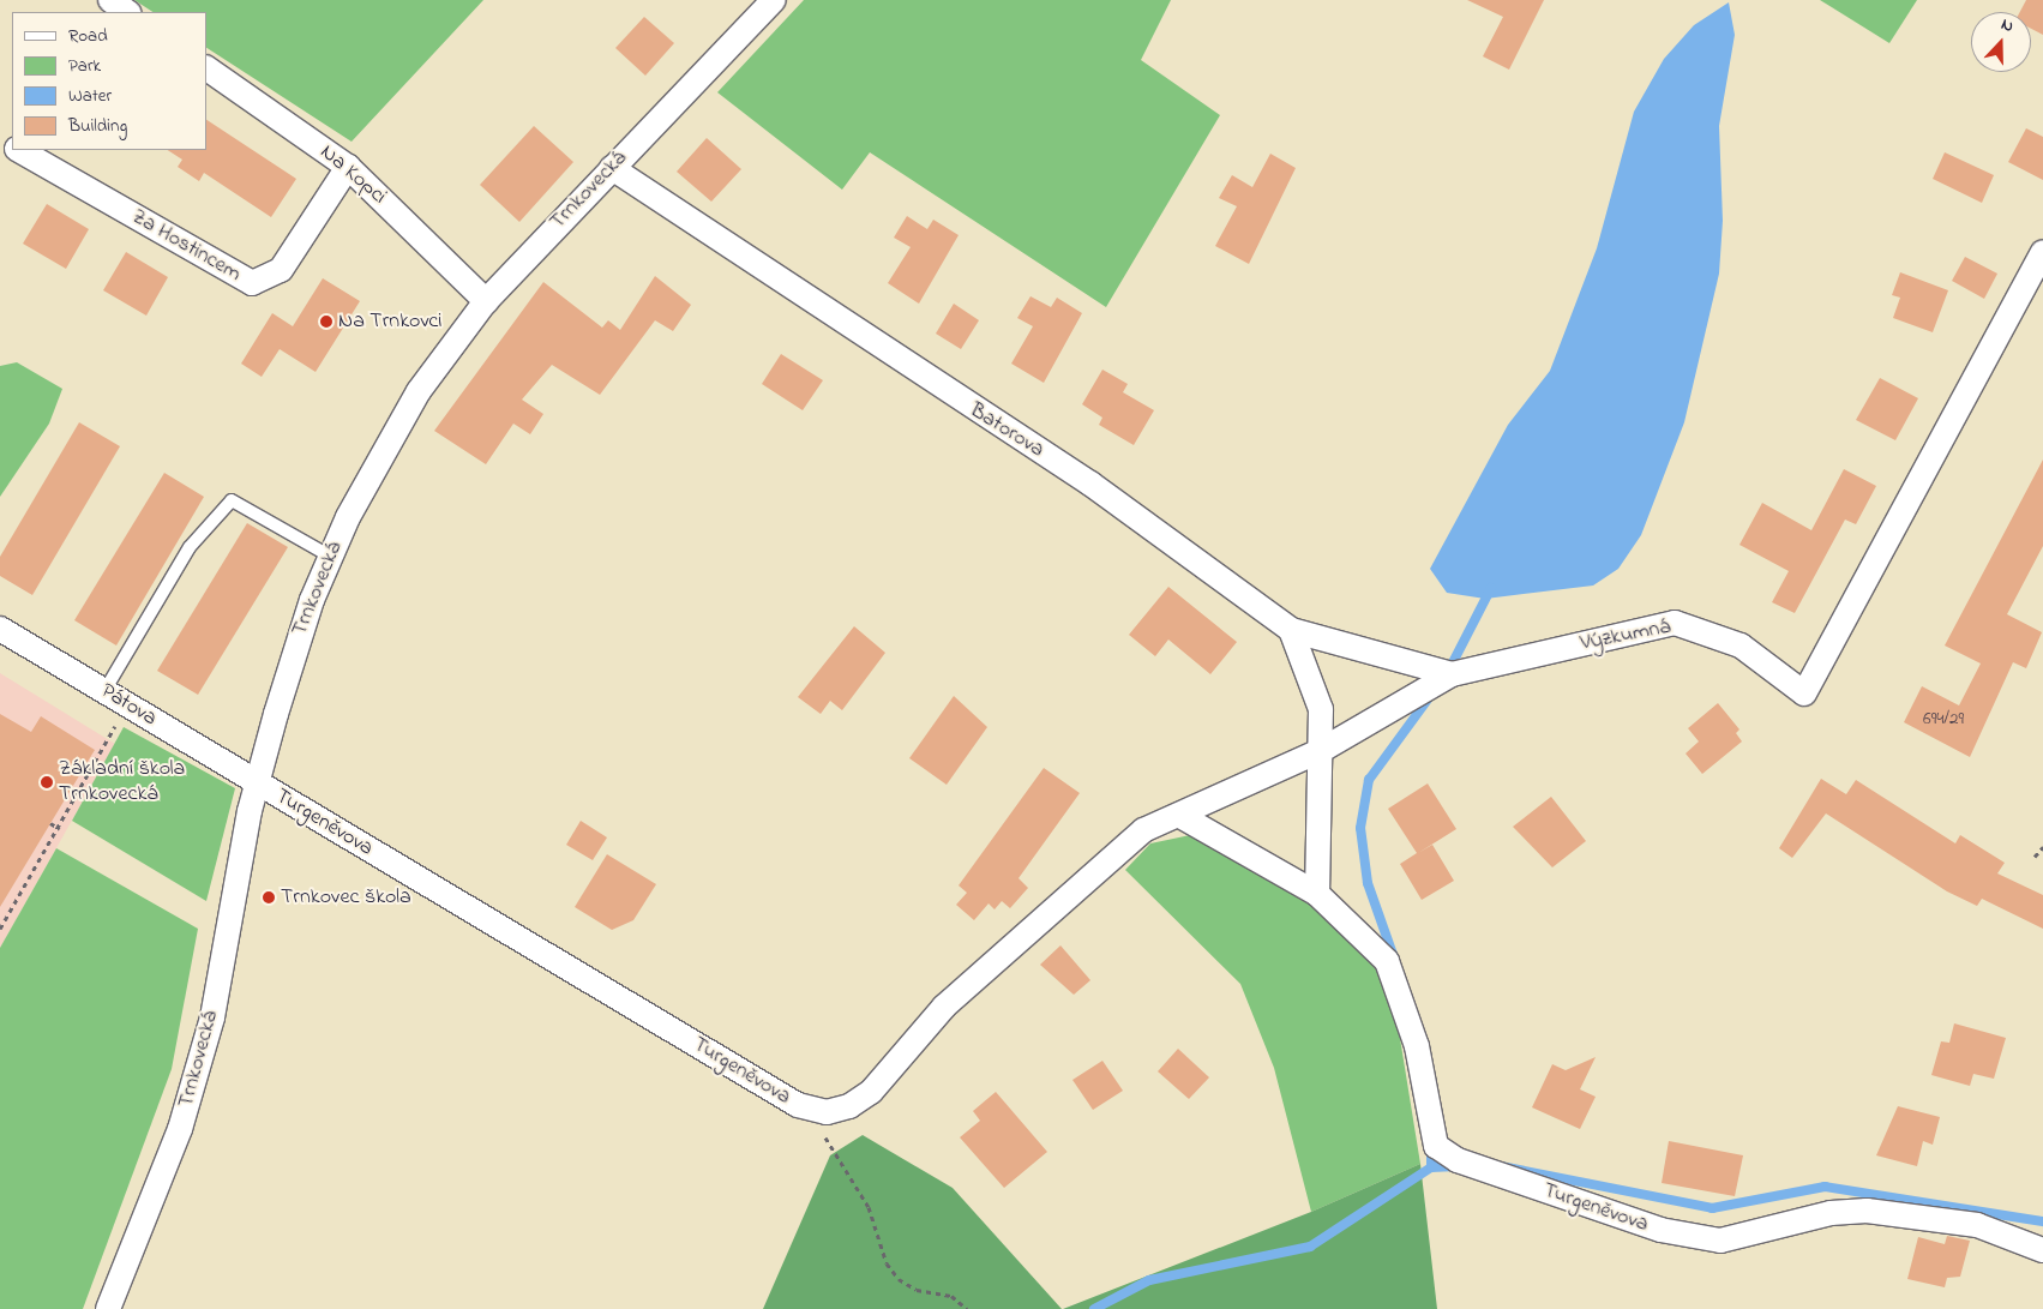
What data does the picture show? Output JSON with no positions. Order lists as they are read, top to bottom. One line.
{"streets":{"street":["Na Kopci","Trnkovecká","Za Hostincem","Batorova","Výzkumná","Pátova","Turgeněvova"]},"crossings":[["Na Kopci","Trnkovecká"],["Na Kopci","Za Hostincem"],["Trnkovecká","Batorova"],["Trnkovecká","Pátova"],["Trnkovecká","Turgeněvova"],["Výzkumná","Turgeněvova"],["Pátova","Turgeněvova"]],"places":["Na Trnkovci","Základní škola Trnkovecká","Trnkovec škola"],"house_numbers":["694/29"],"legend":["Road","Park","Water","Building"],"north":"top"}
